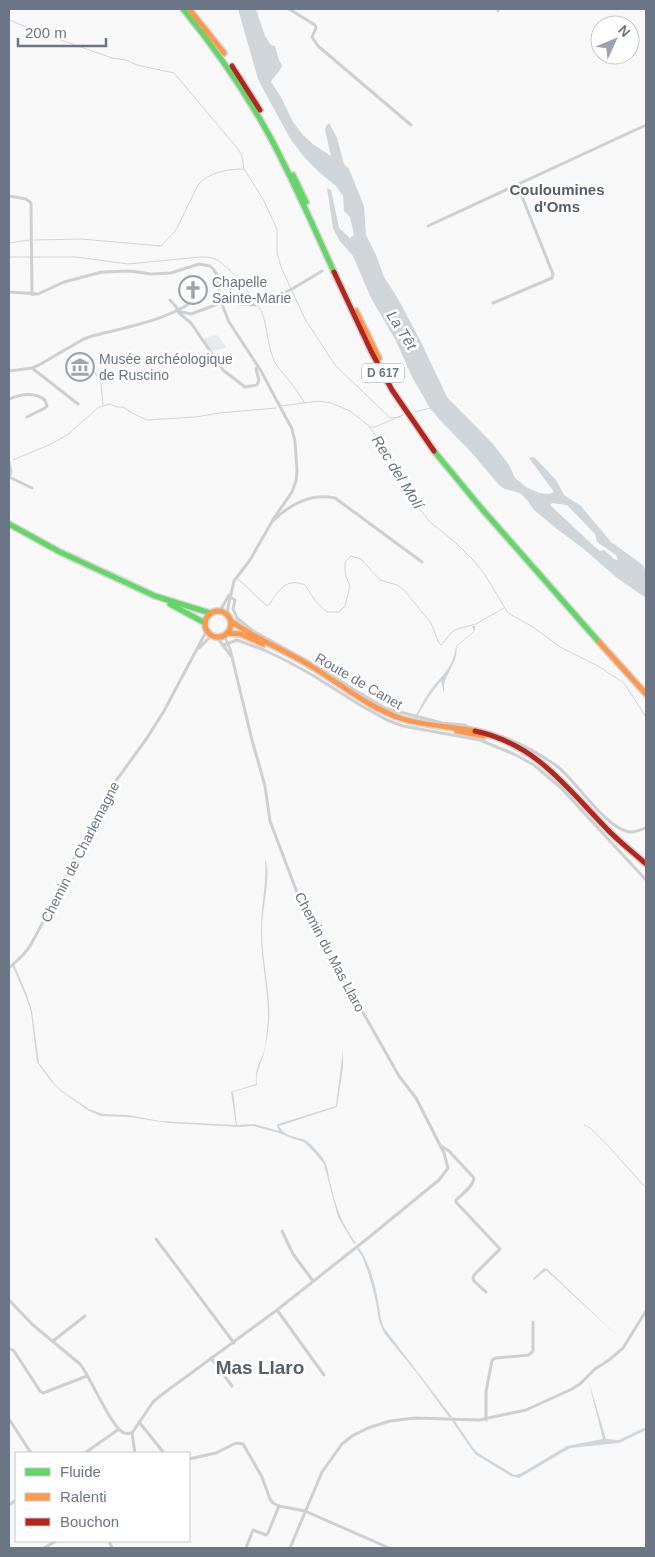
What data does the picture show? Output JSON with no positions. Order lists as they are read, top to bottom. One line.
{"streets":{"main road":["D 617","Route de Canet"],"street":["Chemin de Charlemagne","Chemin du Mas Llaro"]},"crossings":[["Route de Canet","Chemin de Charlemagne"]],"districts":["Couloumines d'Oms","Mas Llaro"],"water":["La Têt","Rec del Molí"],"places":{"church":["Chapelle Sainte-Marie"],"museum":["Musée archéologique de Ruscino"]},"legend":["Fluide","Ralenti","Bouchon"],"scale_bar":"200 m","north":"top right"}
